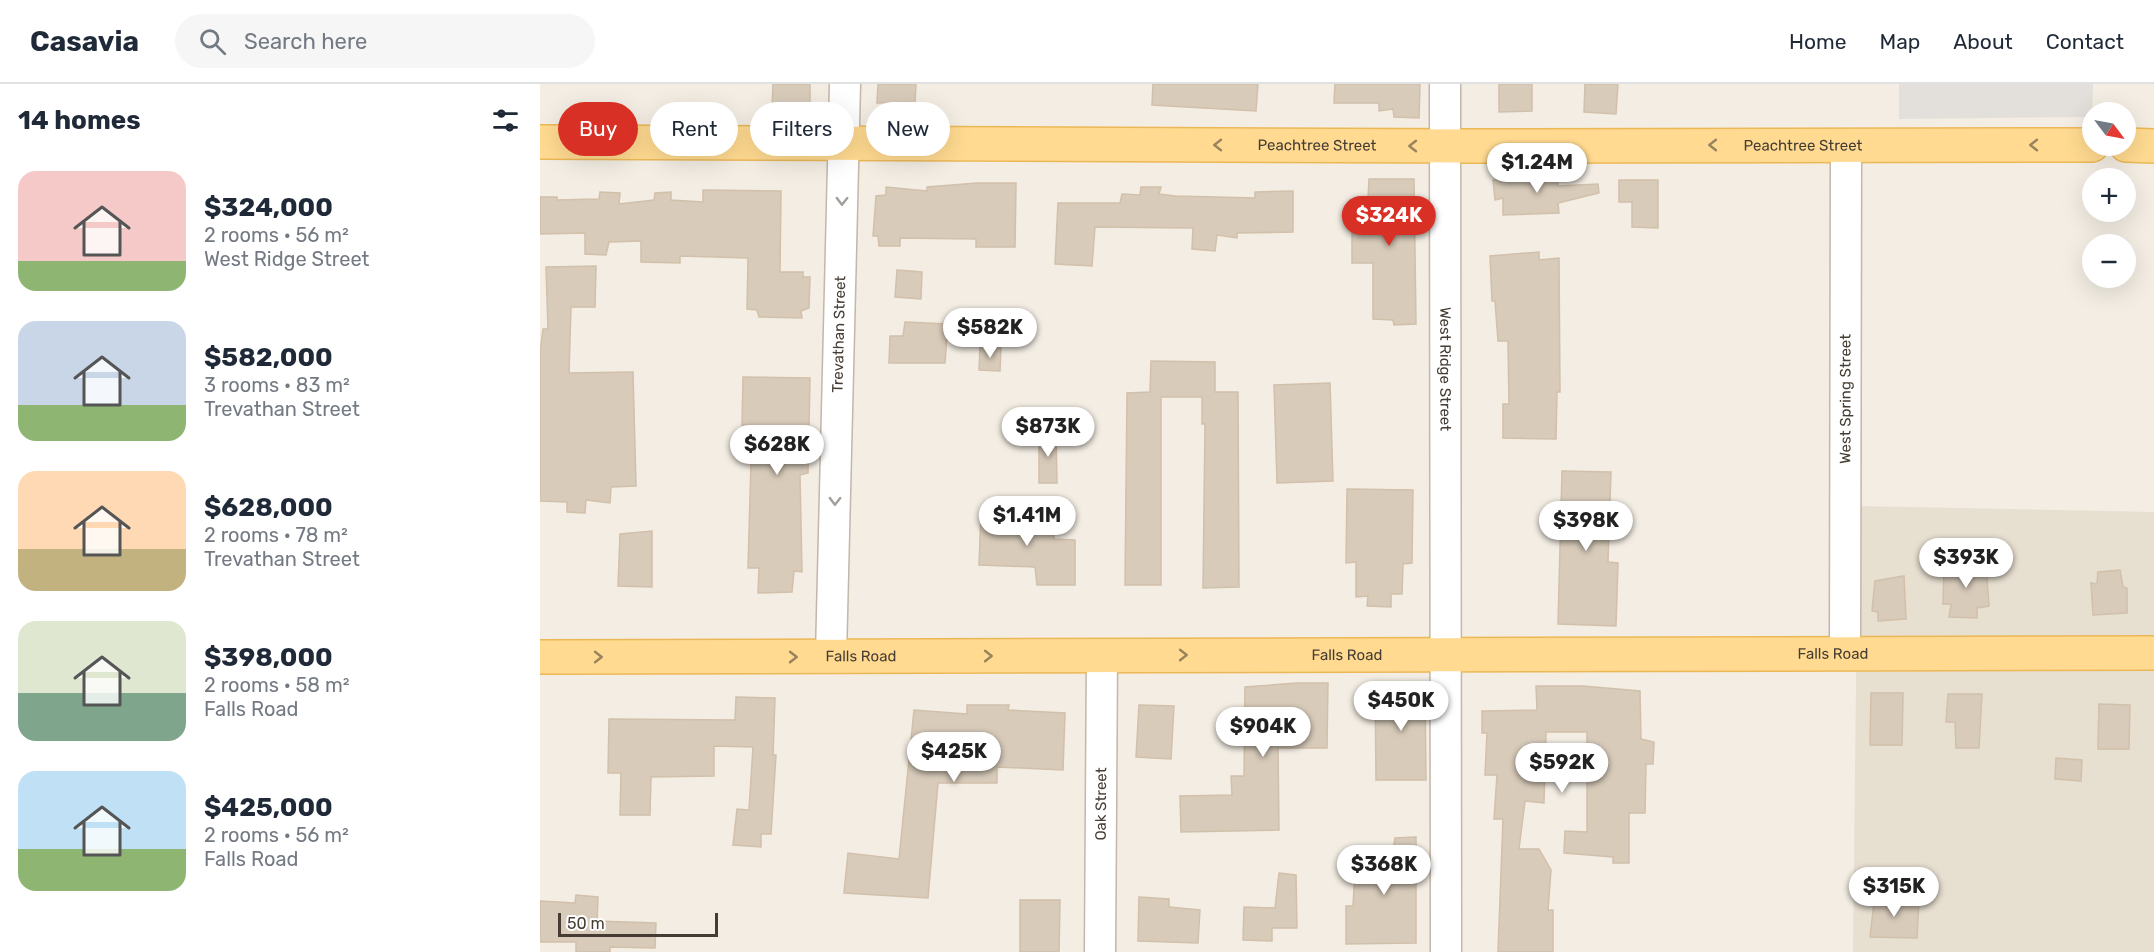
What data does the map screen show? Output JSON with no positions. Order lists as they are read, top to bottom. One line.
{"streets":{"main road":["Peachtree Street","Falls Road"],"street":["Trevathan Street","West Ridge Street","West Spring Street","Oak Street"]},"crossings":[["Peachtree Street","West Ridge Street"],["Peachtree Street","West Spring Street"],["Trevathan Street","Falls Road"],["West Ridge Street","Falls Road"],["West Spring Street","Falls Road"],["Falls Road","Oak Street"]],"one_way":["Peachtree Street","Trevathan Street","Falls Road"],"scale_bar":"50 m","north":"bottom right","page":{"header":"Casavia","search":"Search here","nav":["Home","Map","About","Contact"],"heading":"14 homes","map_buttons":["+","−"],"chip":["Buy","Rent","Filters","New"],"price":["$1.24M","$324K","$582K","$873K","$628K","$1.41M","$398K","$393K","$450K","$904K","$425K","$592K","$368K","$315K"],"list":[{"name":"$324,000","note":"2 rooms · 56 m² · West Ridge Street"},{"name":"$582,000","note":"3 rooms · 83 m² · Trevathan Street"},{"name":"$628,000","note":"2 rooms · 78 m² · Trevathan Street"},{"name":"$398,000","note":"2 rooms · 58 m² · Falls Road"},{"name":"$425,000","note":"2 rooms · 56 m² · Falls Road"}],"scale":"50 m"}}
